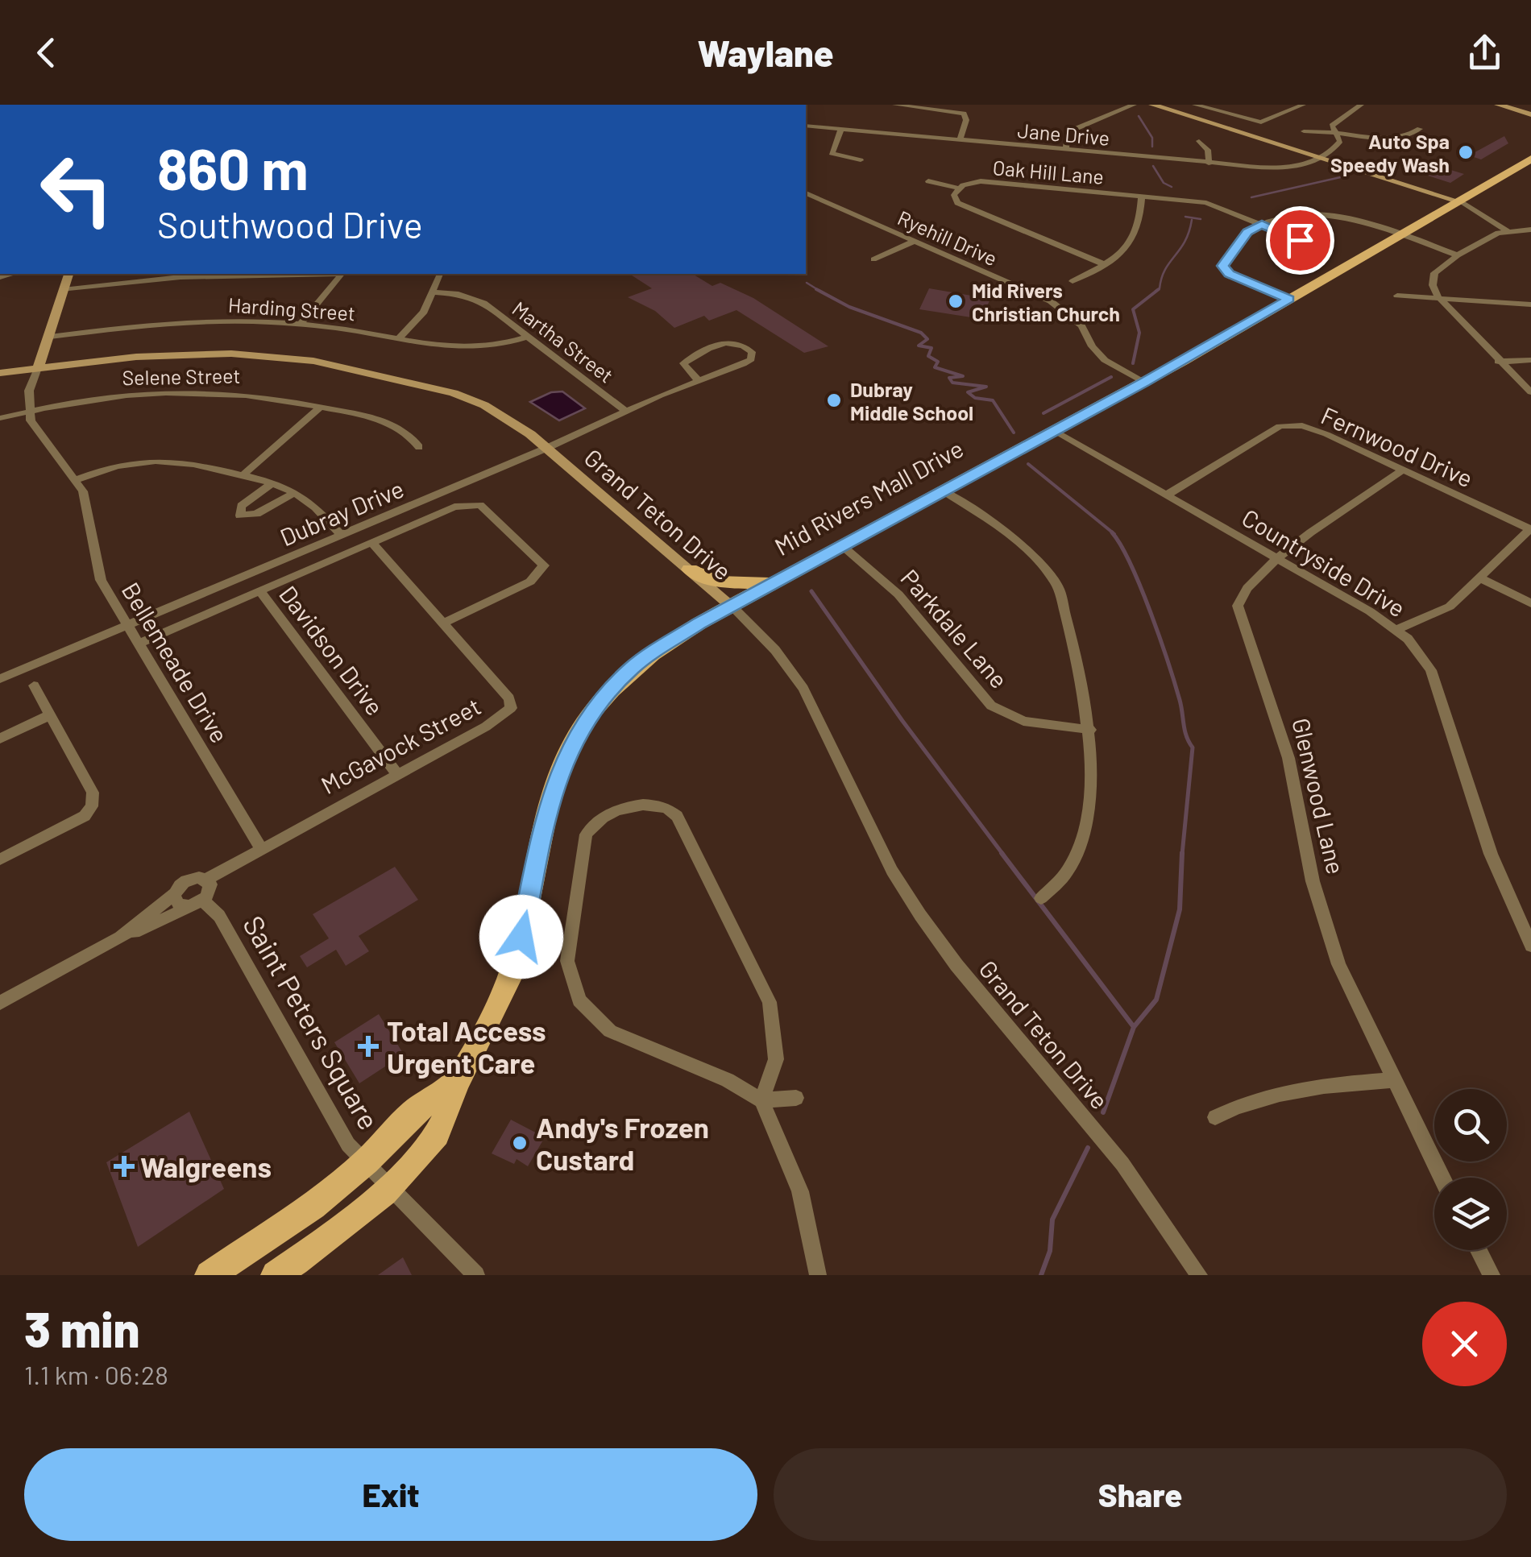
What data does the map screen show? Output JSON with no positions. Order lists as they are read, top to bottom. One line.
{"streets":{"main road":["Mid Rivers Mall Drive"],"street":["Jane Drive","Oak Hill Lane","Ryehill Drive","Harding Street","Martha Street","Selene Street","Fernwood Drive","Dubray Drive","Grand Teton Drive","Countryside Drive","Parkdale Lane","Davidson Drive","Bellemeade Drive","McGavock Street","Glenwood Lane","Saint Peters Square"]},"crossings":[["Ryehill Drive","Mid Rivers Mall Drive"],["Harding Street","Martha Street"],["Martha Street","Dubray Drive"],["Selene Street","Bellemeade Drive"],["Fernwood Drive","Countryside Drive"],["Fernwood Drive","Glenwood Lane"],["Mid Rivers Mall Drive","Grand Teton Drive"],["Mid Rivers Mall Drive","Countryside Drive"],["Mid Rivers Mall Drive","Parkdale Lane"],["Mid Rivers Mall Drive","Saint Peters Square"],["Dubray Drive","Grand Teton Drive"],["Dubray Drive","Bellemeade Drive"],["Countryside Drive","Glenwood Lane"],["Davidson Drive","McGavock Street"],["Bellemeade Drive","McGavock Street"]],"places":{"other":["Auto Spa Speedy Wash","Mid Rivers Christian Church","Dubray Middle School","Andy's Frozen Custard"],"health":["Total Access Urgent Care","Walgreens"]},"page":{"header":"Waylane","turn":["860 m","Southwood Drive"],"heading":["3 min","1.1 km · 06:28"],"buttons":["Exit","Share"]}}
